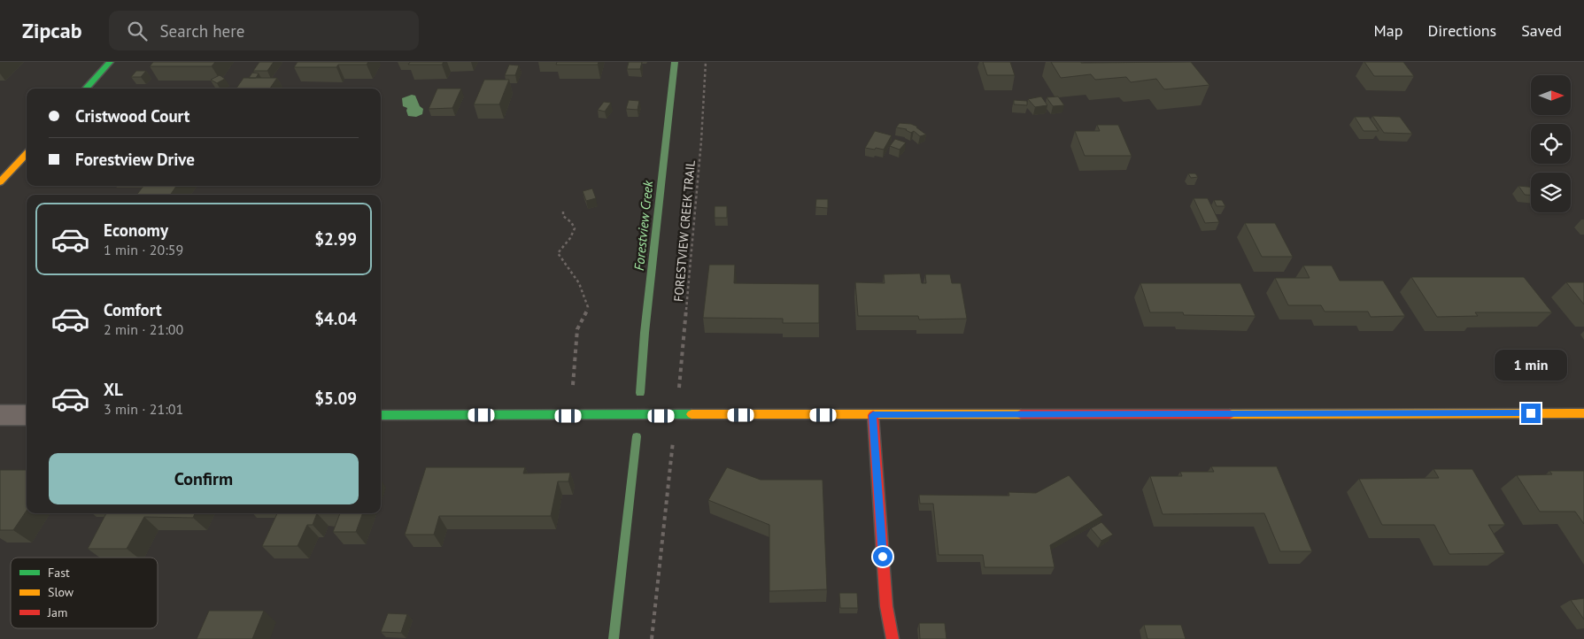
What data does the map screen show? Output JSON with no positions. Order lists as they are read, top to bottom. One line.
{"streets":{"path":["FORESTVIEW CREEK TRAIL"]},"water":["Forestview Creek"],"legend":["Fast","Slow","Jam"],"north":"right","page":{"header":"Zipcab","search":"Search here","nav":["Map","Directions","Saved"],"banner":["Cristwood Court","Forestview Drive"],"list":[{"name":"Economy","note":"1 min · 20:59","value":"$2.99"},{"name":"Comfort","note":"2 min · 21:00","value":"$4.04"},{"name":"XL","note":"3 min · 21:01","value":"$5.09"}],"bubble":"1 min","buttons":"Confirm"}}
